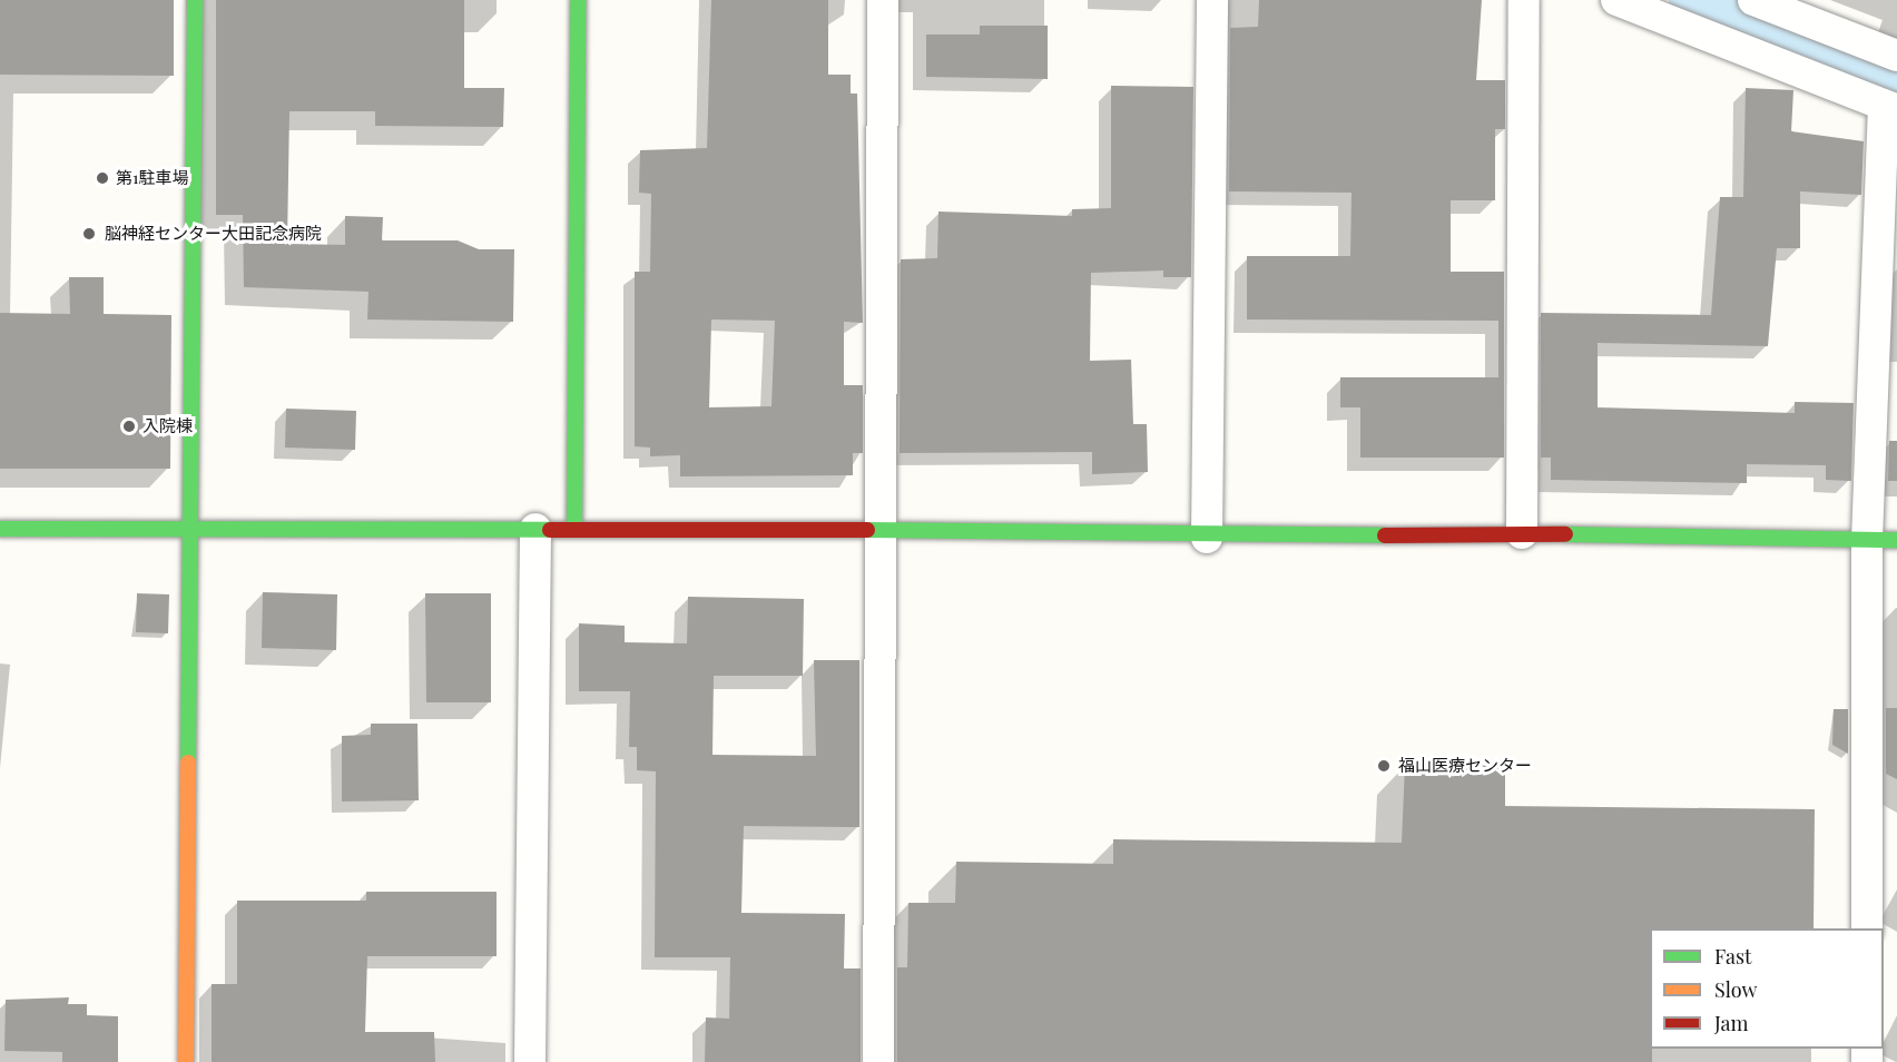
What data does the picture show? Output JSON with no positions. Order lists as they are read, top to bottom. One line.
{"places":["第1駐車場","脳神経センター大田記念病院","入院棟","福山医療センター"],"legend":["Fast","Slow","Jam"]}
